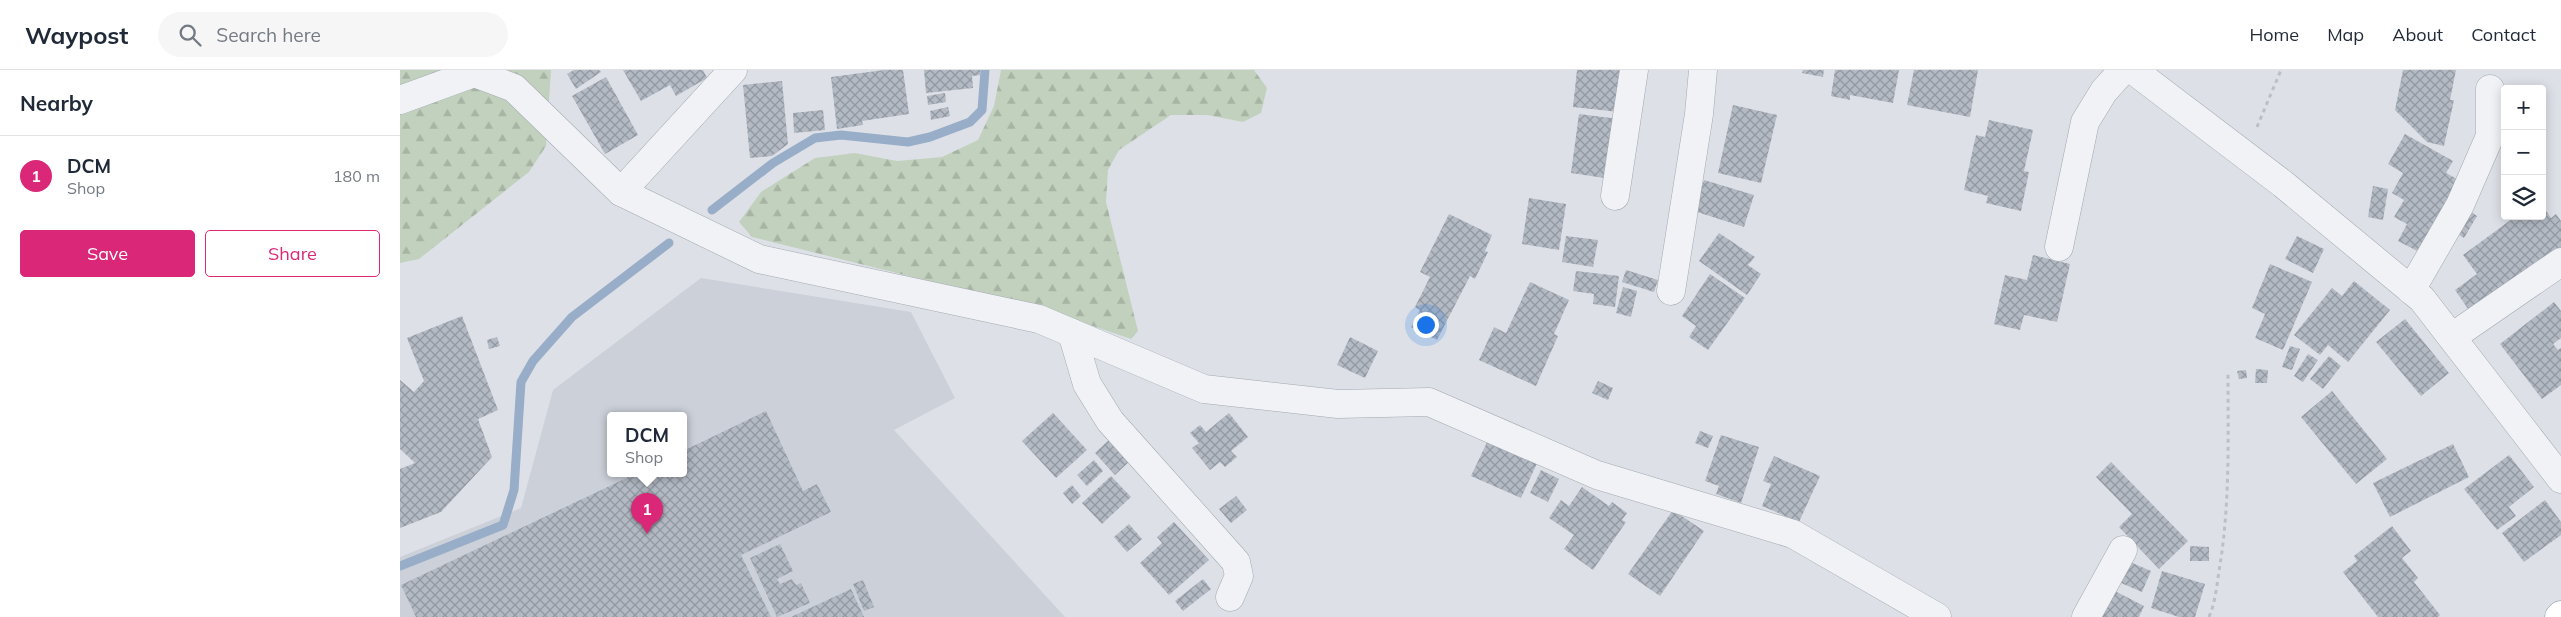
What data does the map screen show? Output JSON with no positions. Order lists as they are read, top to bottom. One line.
{"page":{"header":"Waypost","search":"Search here","nav":["Home","Map","About","Contact"],"heading":"Nearby","map_buttons":["+","−"],"list":[{"mark":"1","name":"DCM","note":"Shop","value":"180 m"}],"buttons":["Save","Share"],"popup":["DCM","Shop"],"pins":"1"}}
